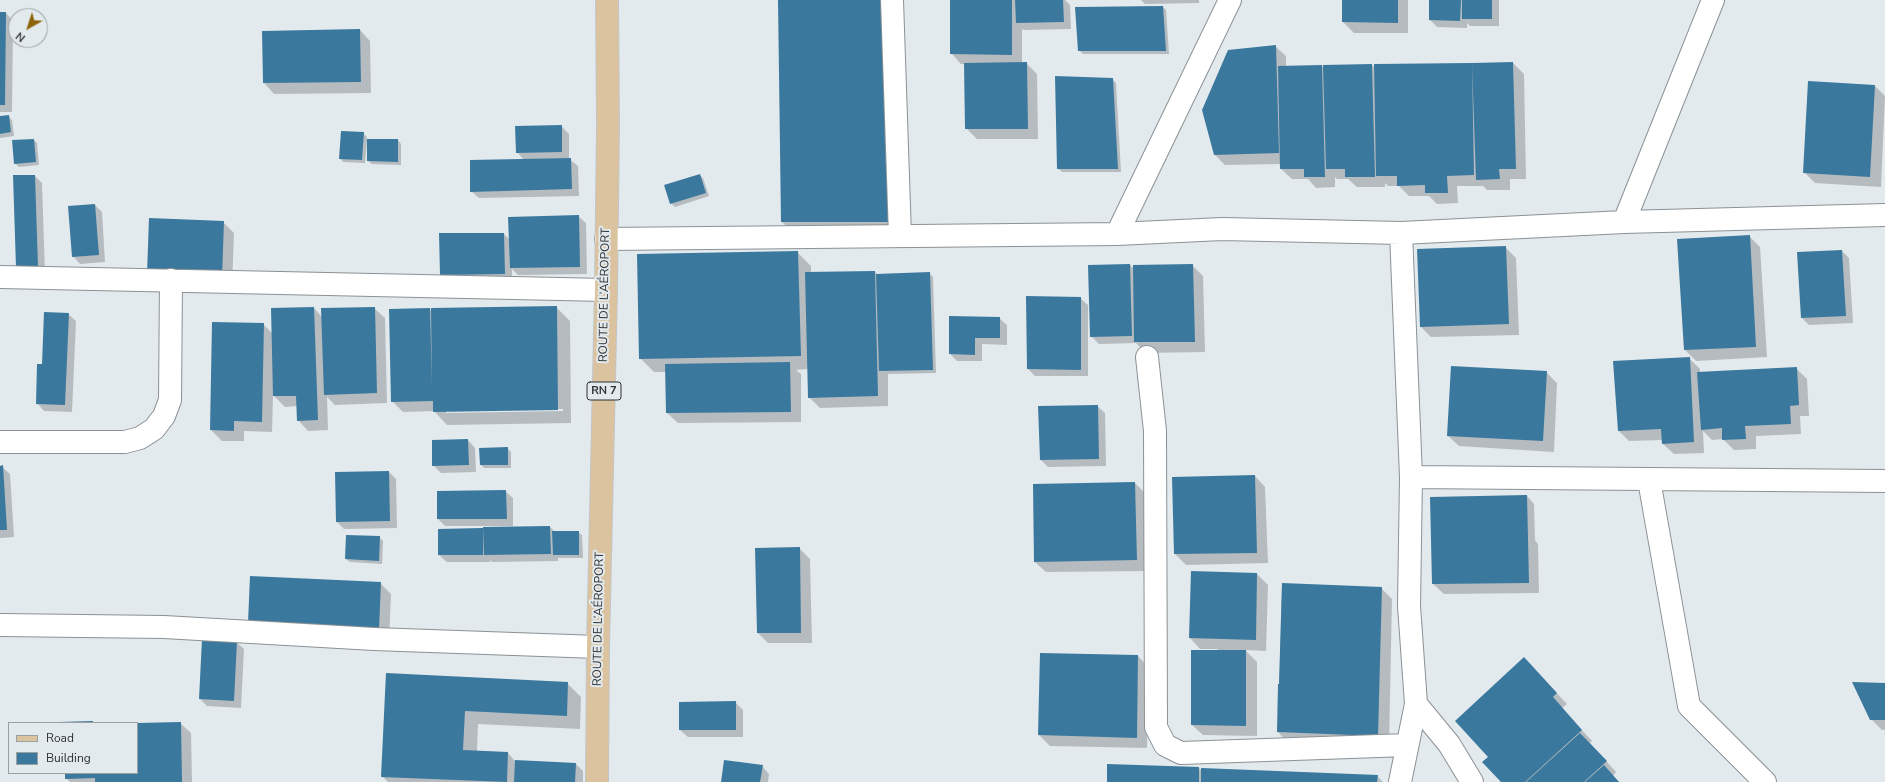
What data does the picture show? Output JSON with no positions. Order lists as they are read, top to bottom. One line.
{"streets":{"main road":["ROUTE DE L’AÉROPORT","RN 7"]},"legend":["Road","Building"],"north":"bottom left"}
